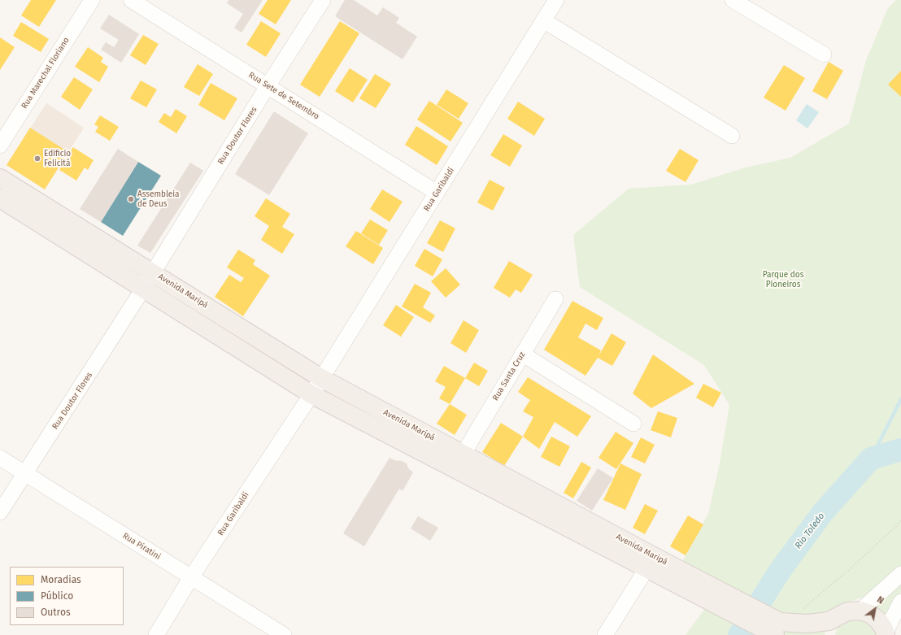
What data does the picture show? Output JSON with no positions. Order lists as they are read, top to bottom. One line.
{"streets":{"main road":["Avenida Maripá"],"street":["Rua Marechal Floriano","Rua Sete de Setembro","Rua Doutor Flores","Rua Garibaldi","Rua Santa Cruz","Rua Piratini"]},"crossings":[["Rua Sete de Setembro","Rua Doutor Flores"],["Rua Sete de Setembro","Rua Garibaldi"],["Rua Doutor Flores","Avenida Maripá"],["Rua Doutor Flores","Rua Piratini"],["Rua Garibaldi","Avenida Maripá"],["Rua Garibaldi","Rua Piratini"],["Avenida Maripá","Rua Santa Cruz"]],"water":["Rio Toledo"],"parks":["Parque dos Pioneiros"],"places":["Edificio Felicitá","Assembleia de Deus"],"legend":["Moradias","Público","Outros"],"north":"top right"}
